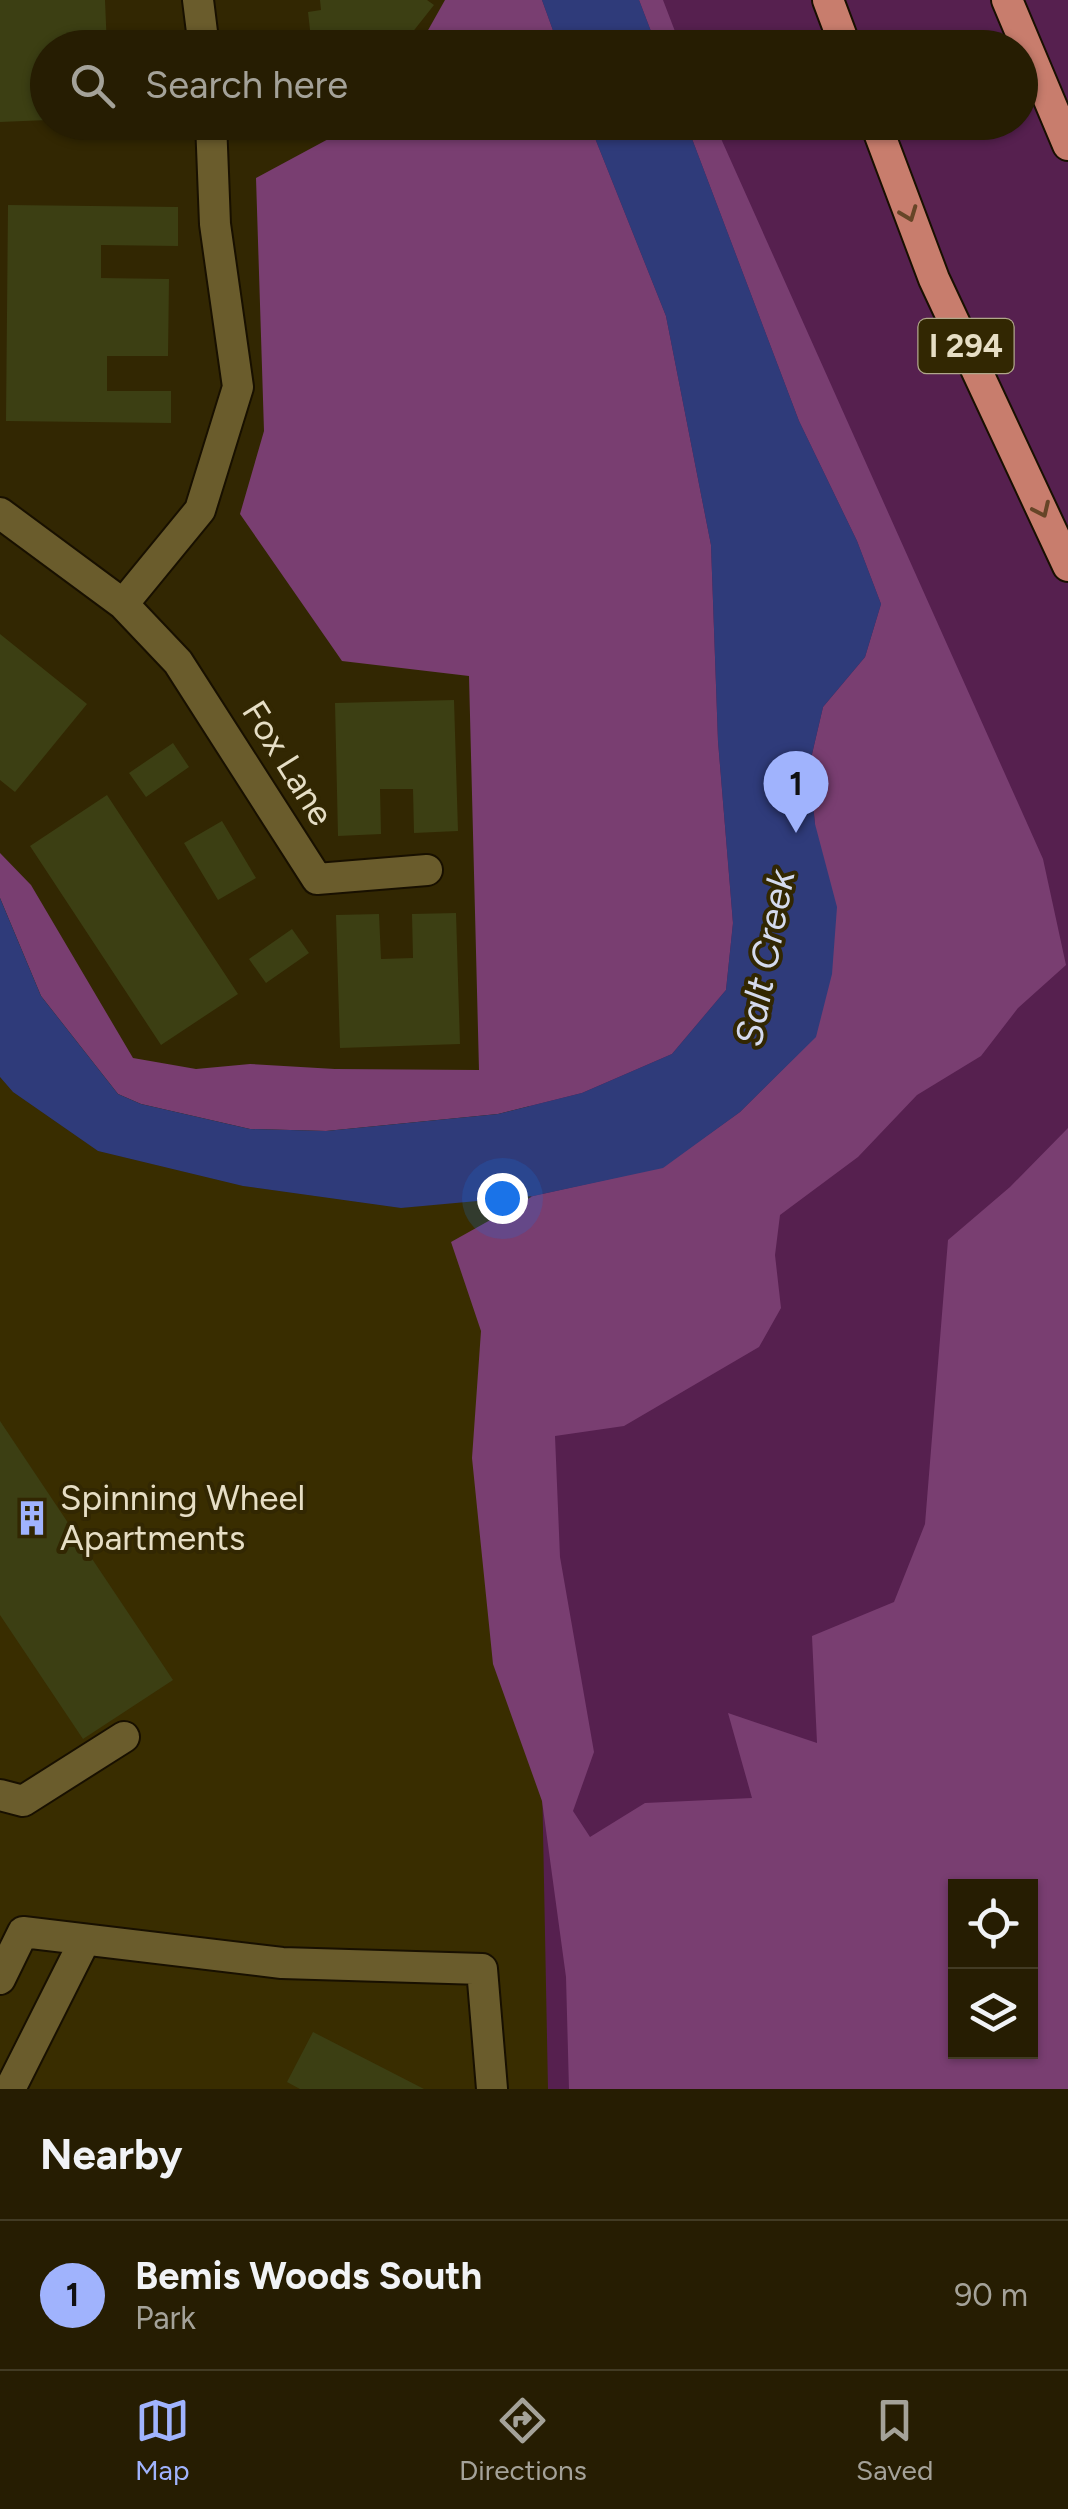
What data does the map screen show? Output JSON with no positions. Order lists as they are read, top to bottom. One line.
{"streets":{"highway":["I 294"],"street":["Fox Lane"]},"water":["Salt Creek"],"places":{"building":["Spinning Wheel Apartments"]},"page":{"search":"Search here","pins":"1","heading":"Nearby","list":[{"mark":"1","name":"Bemis Woods South","note":"Park","value":"90 m"}],"nav":["Map","Directions","Saved"]}}
